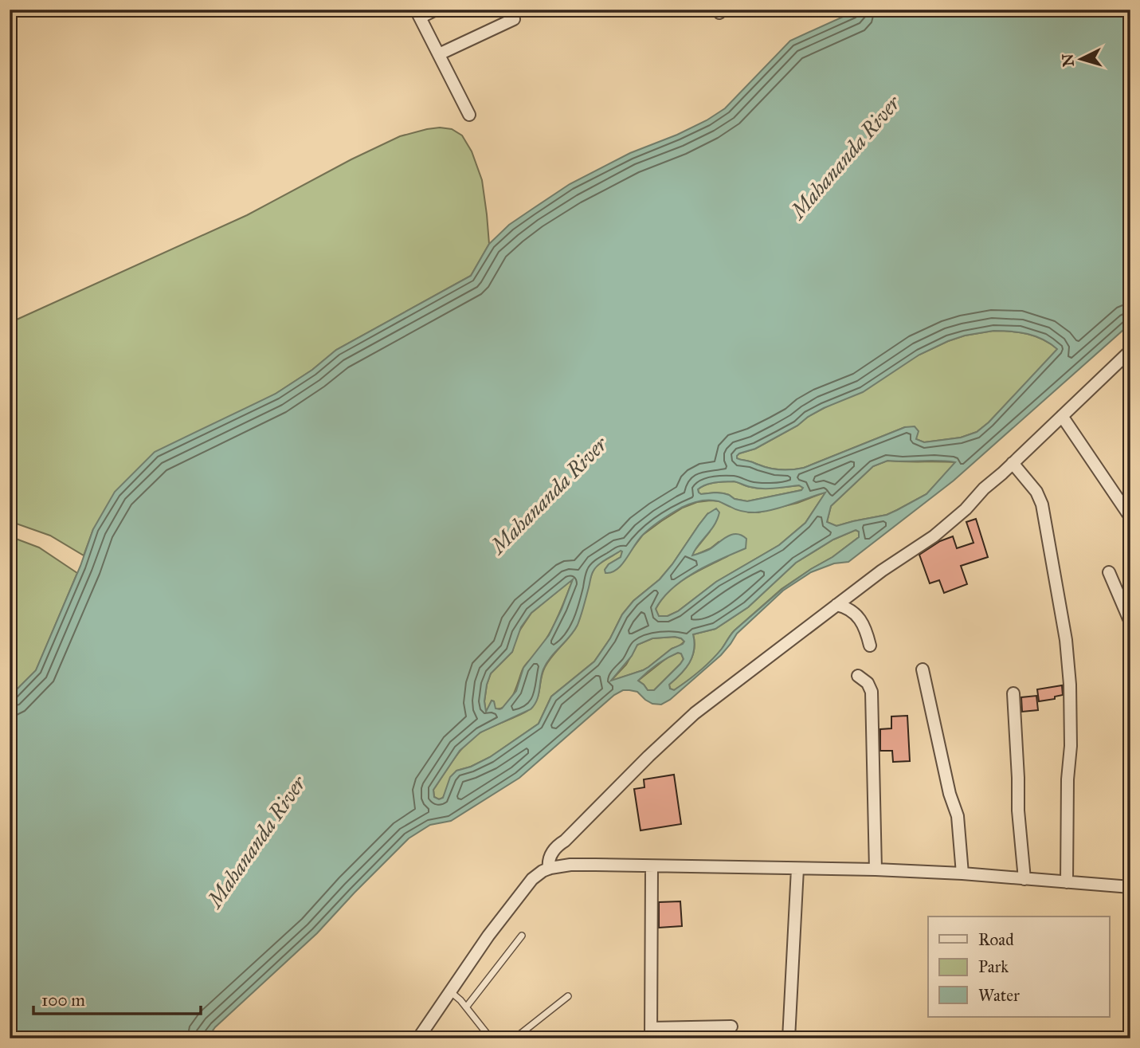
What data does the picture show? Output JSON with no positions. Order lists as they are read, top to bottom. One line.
{"water":["Mahananda River"],"legend":["Road","Park","Water"],"scale_bar":"100 m","north":"left"}
